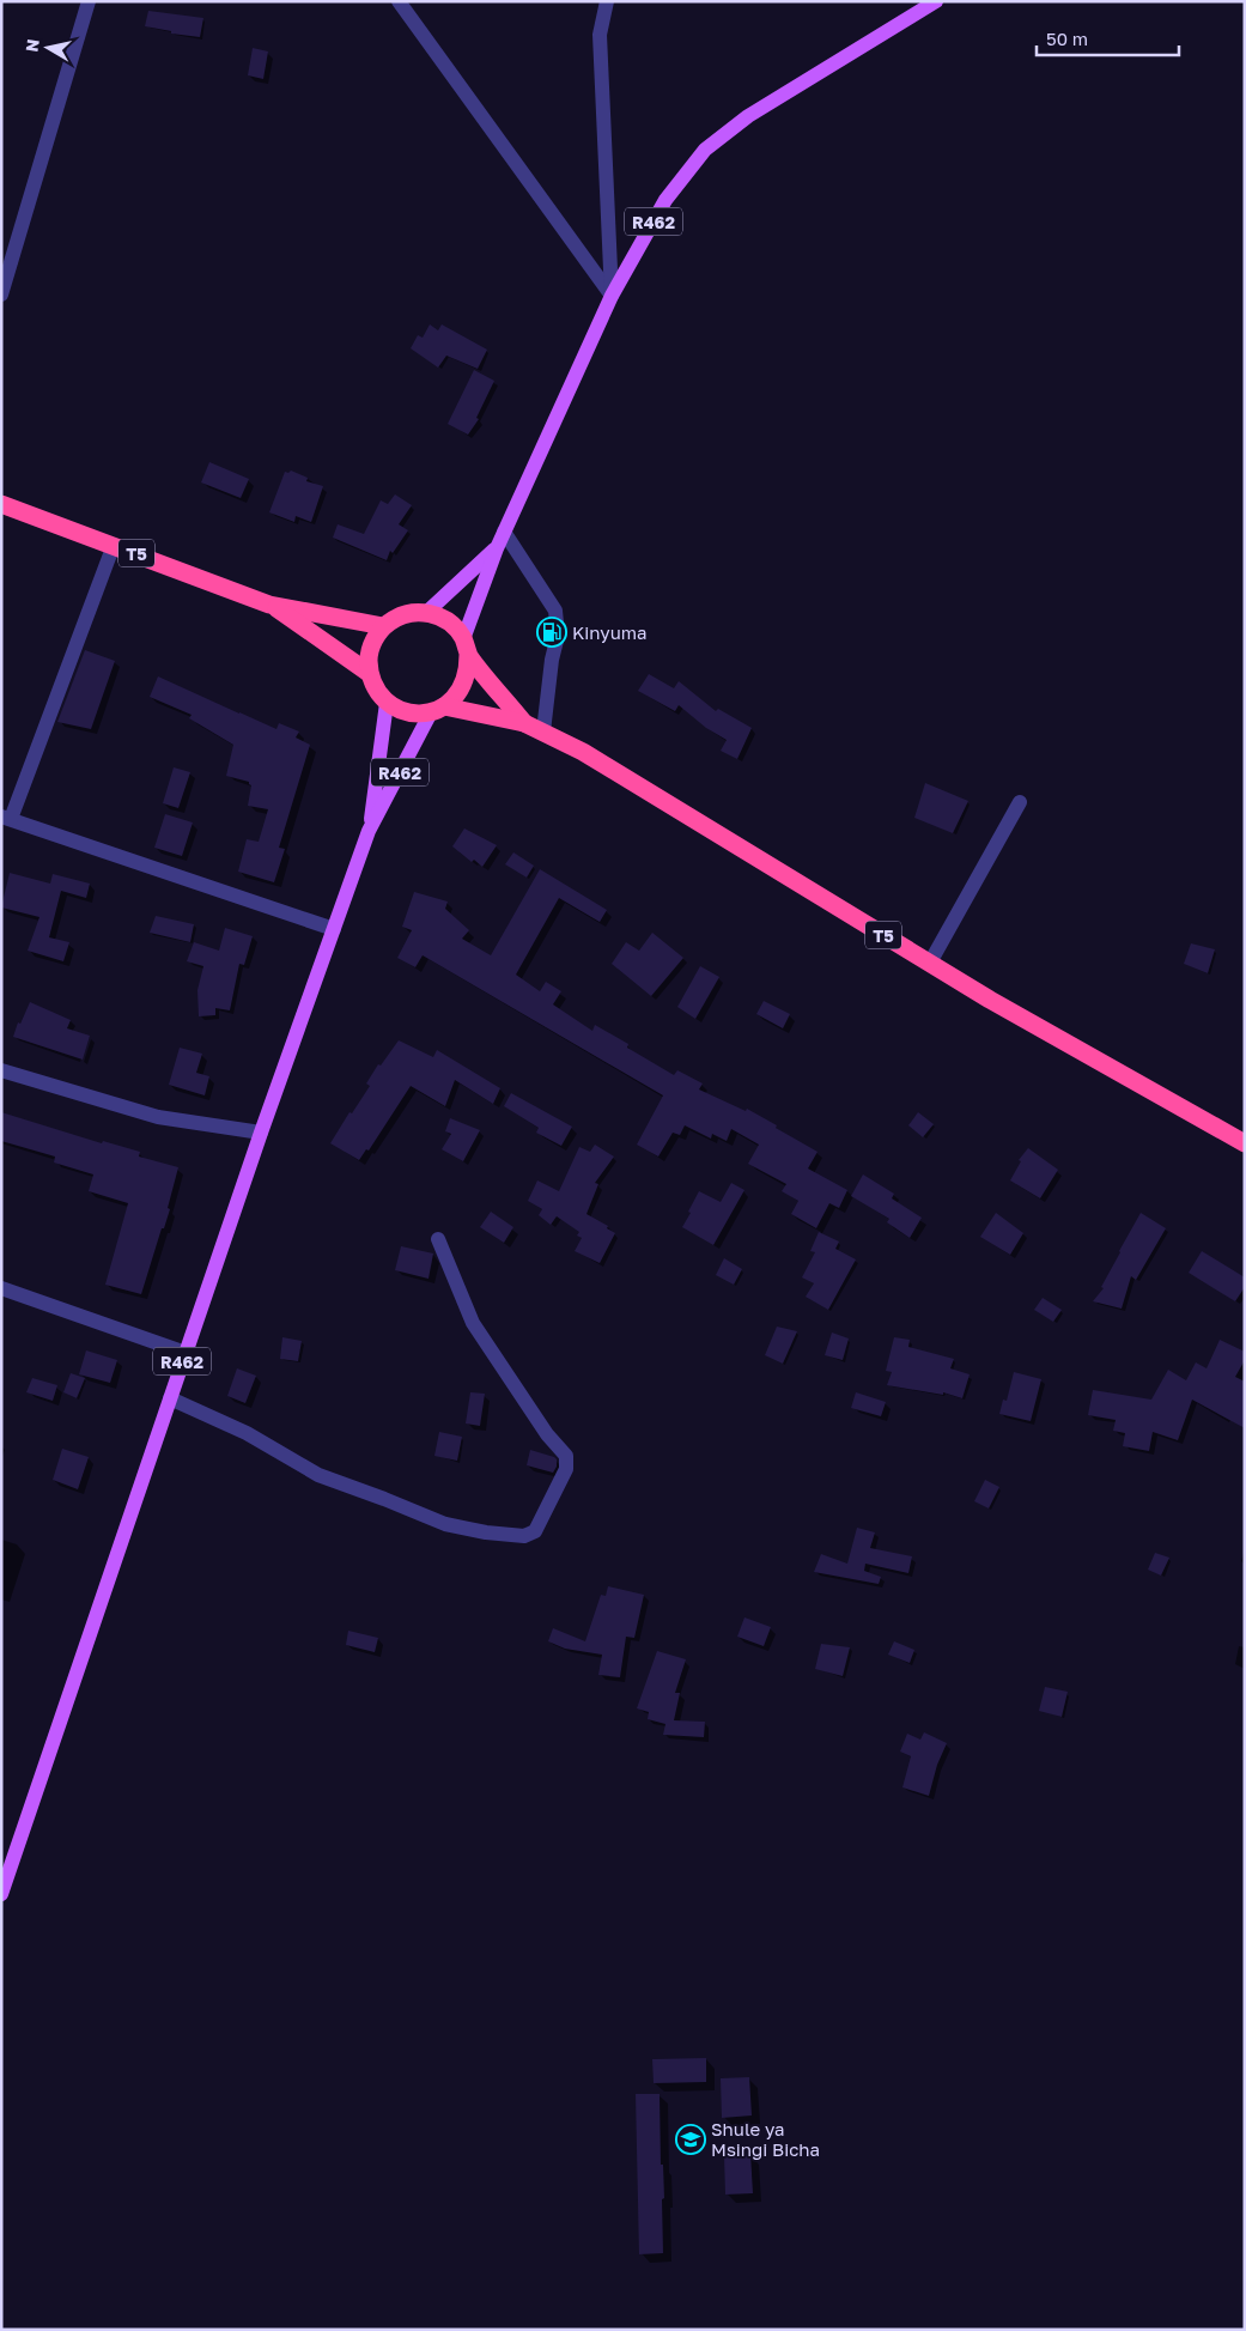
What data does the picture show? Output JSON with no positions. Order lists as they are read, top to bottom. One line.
{"streets":{"highway":["T5"],"main road":["R462"]},"crossings":[["R462","T5"]],"places":{"fuel station":["Kinyuma"],"school or university":["Shule ya Msingi Bicha"]},"scale_bar":"50 m","north":"left"}
